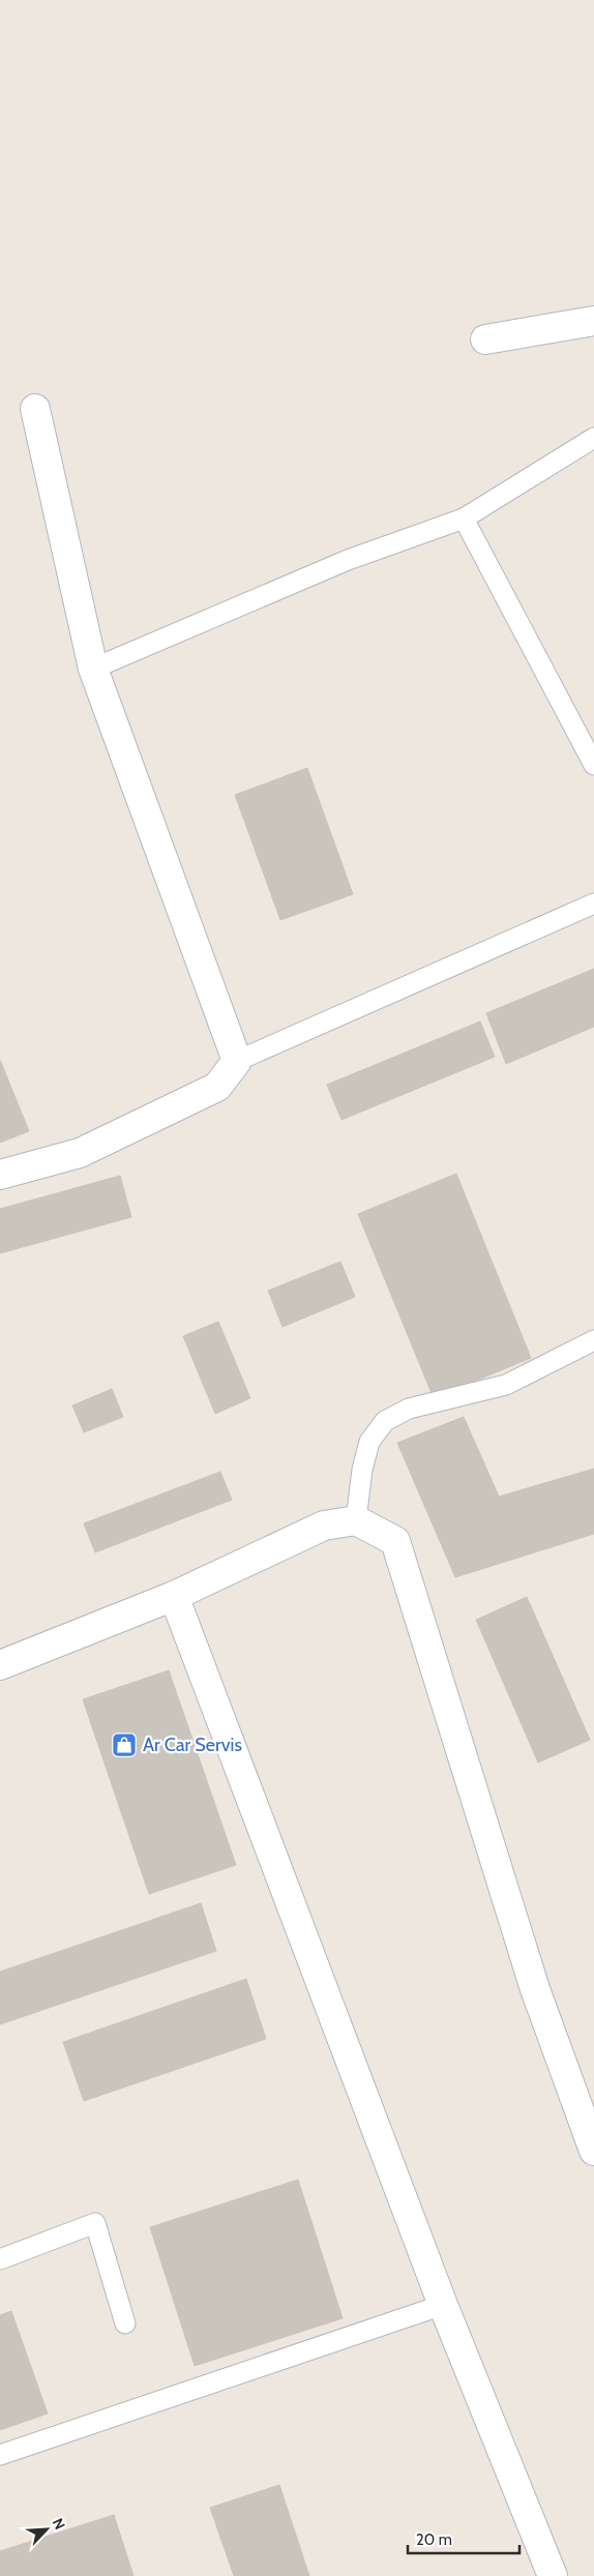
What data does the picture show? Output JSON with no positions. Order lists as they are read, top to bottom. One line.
{"places":{"shop":["Ar Car Servis"]},"scale_bar":"20 m","north":"top right"}
